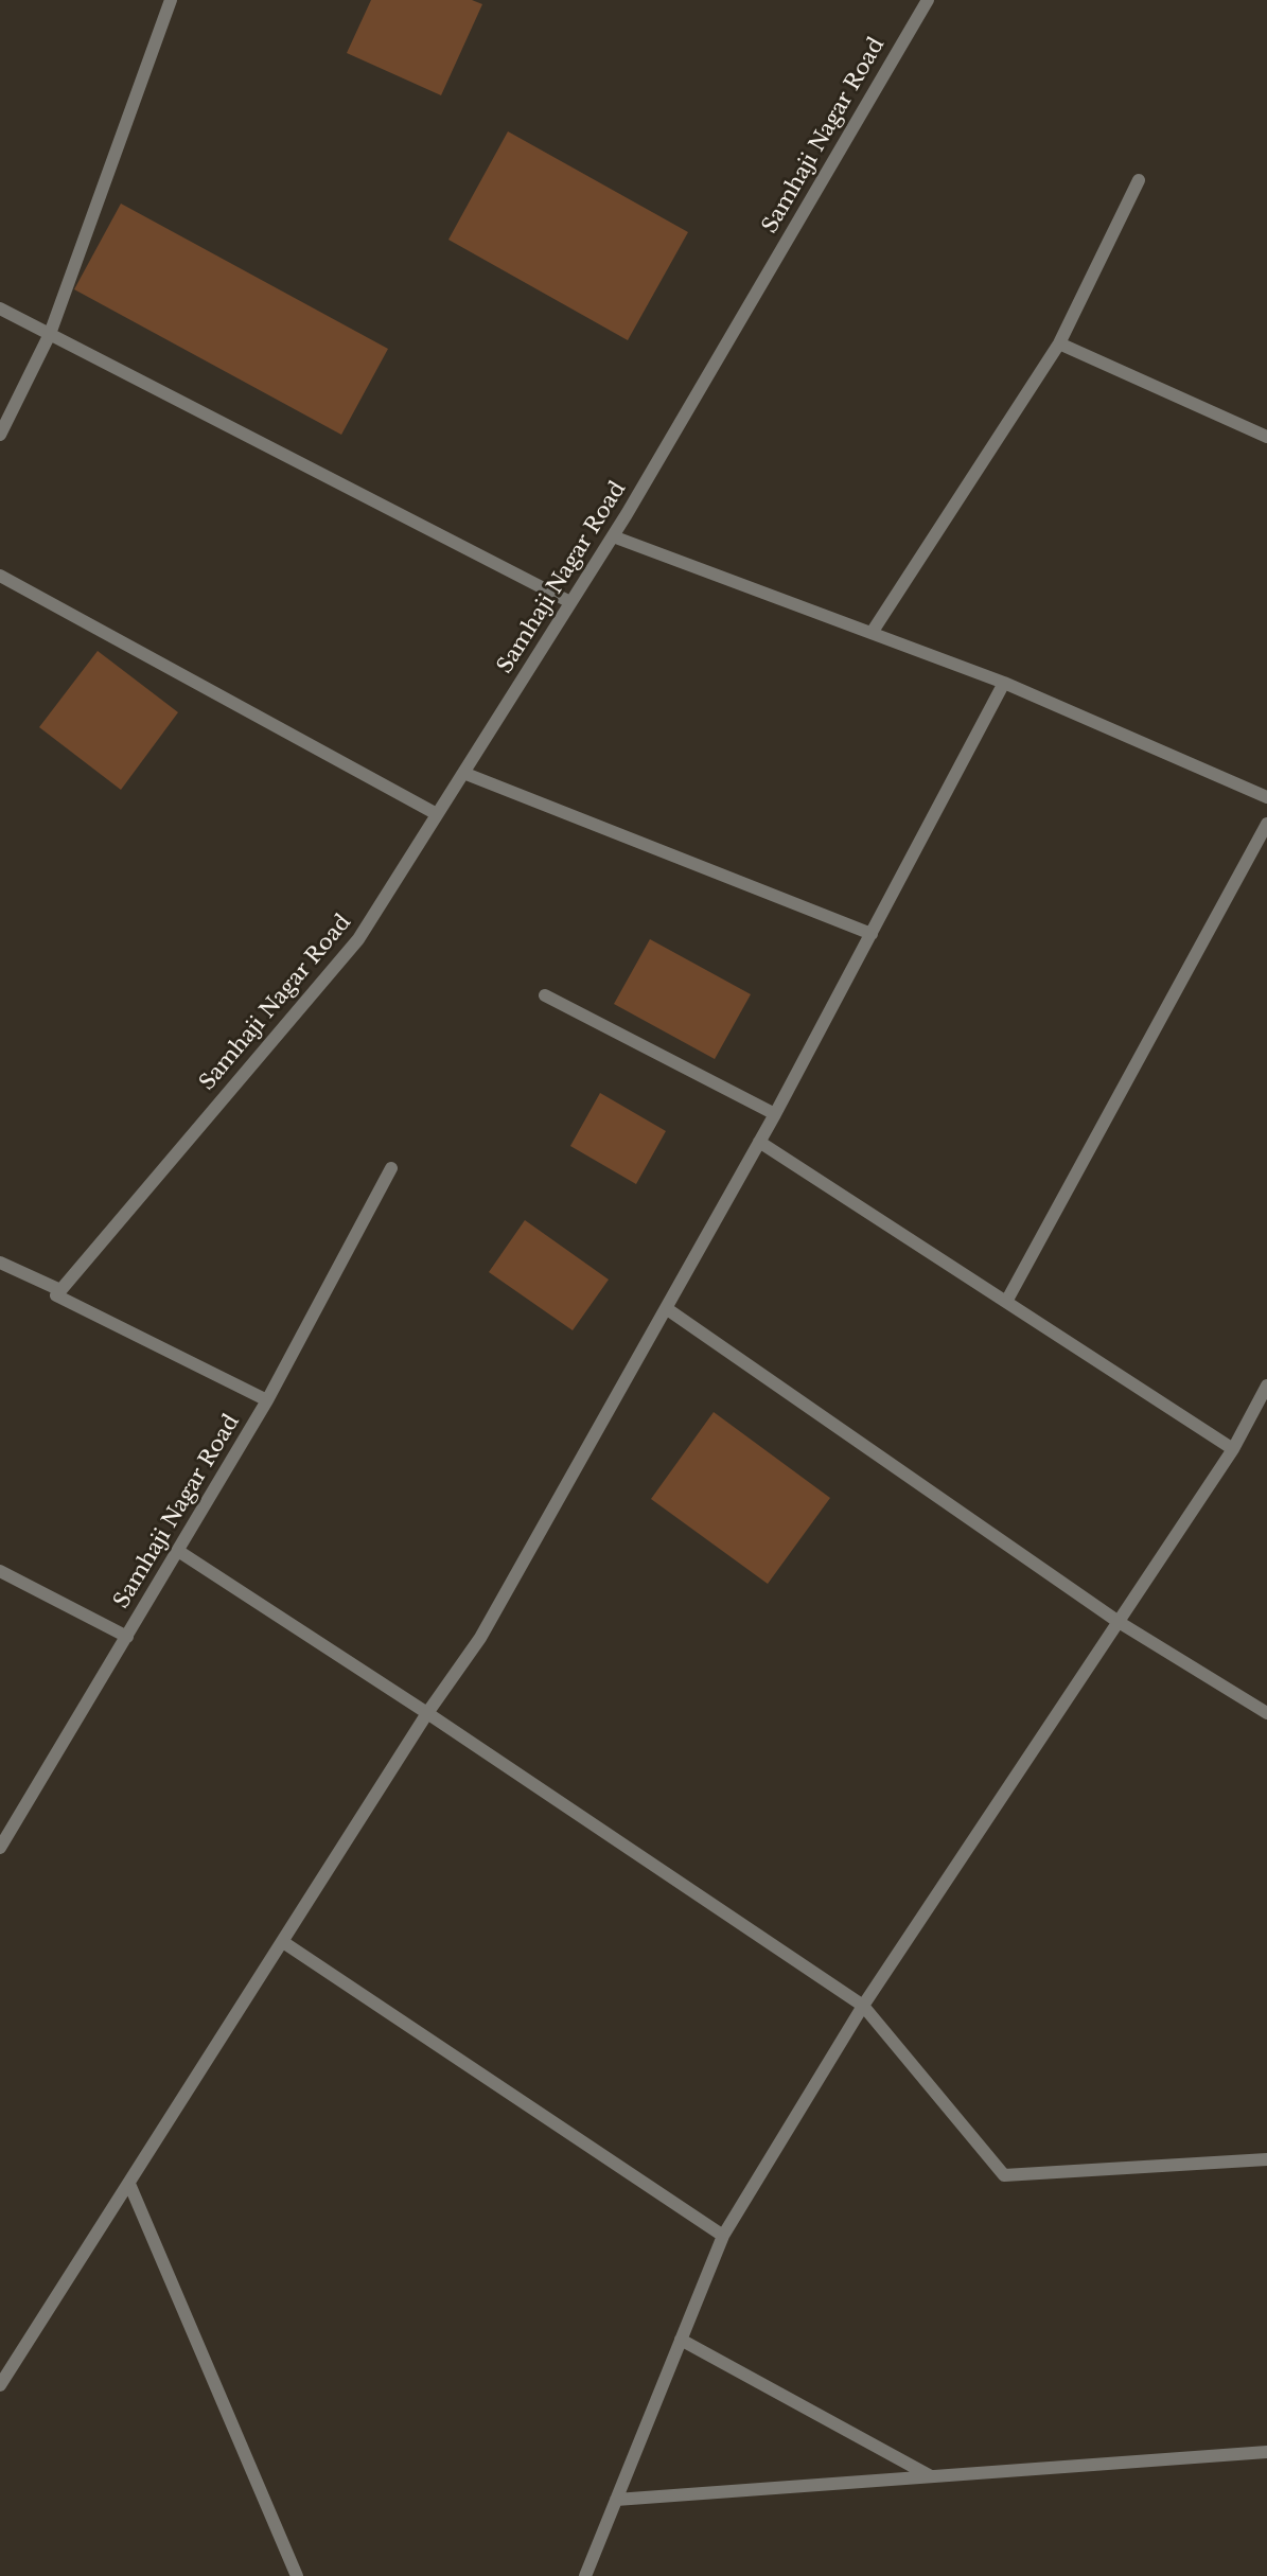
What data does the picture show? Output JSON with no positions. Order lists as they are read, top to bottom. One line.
{"streets":{"street":["Samhaji Nagar Road"]}}
